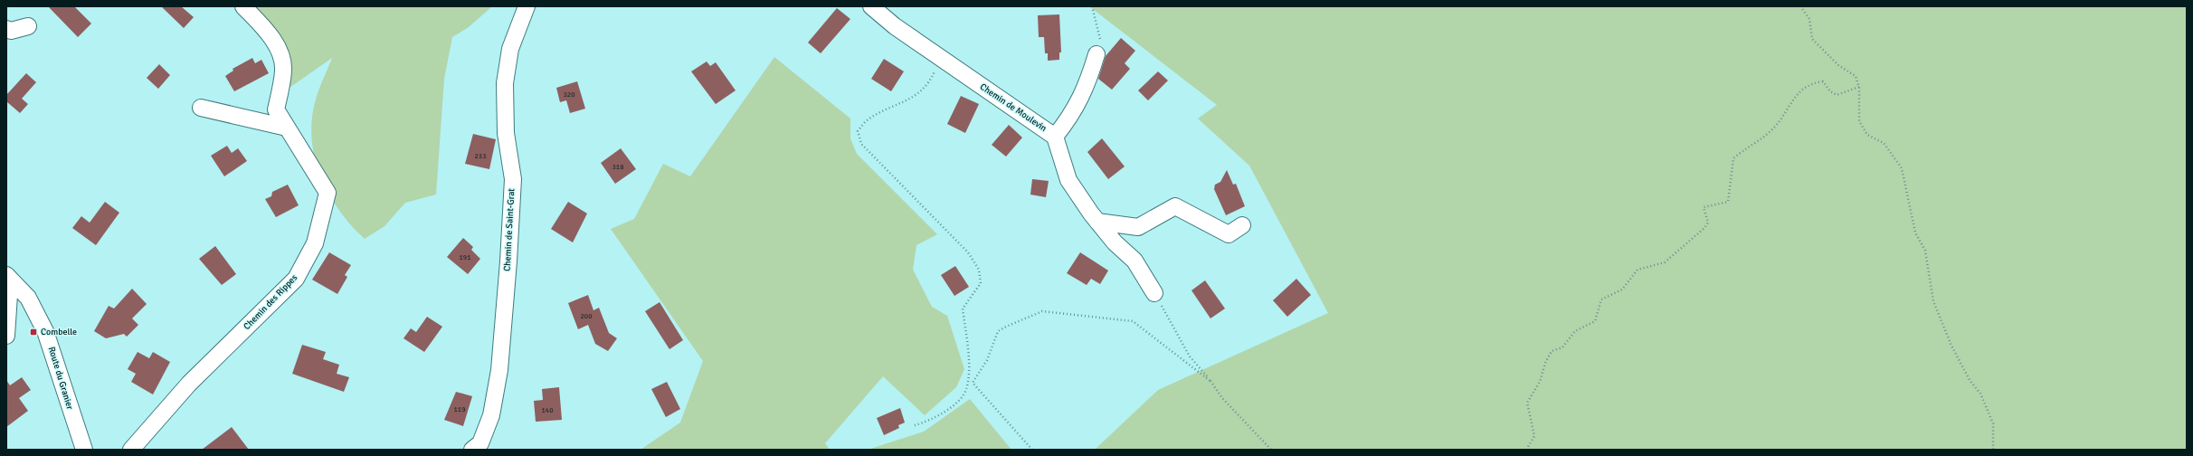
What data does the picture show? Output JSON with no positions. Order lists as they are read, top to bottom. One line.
{"streets":{"street":["Chemin de Moulevin","Chemin de Saint-Grat","Chemin des Rippes","Route du Granier"]},"places":{"transit":["Combelle"]},"house_numbers":["320","233","318","191","200","119","140"]}
